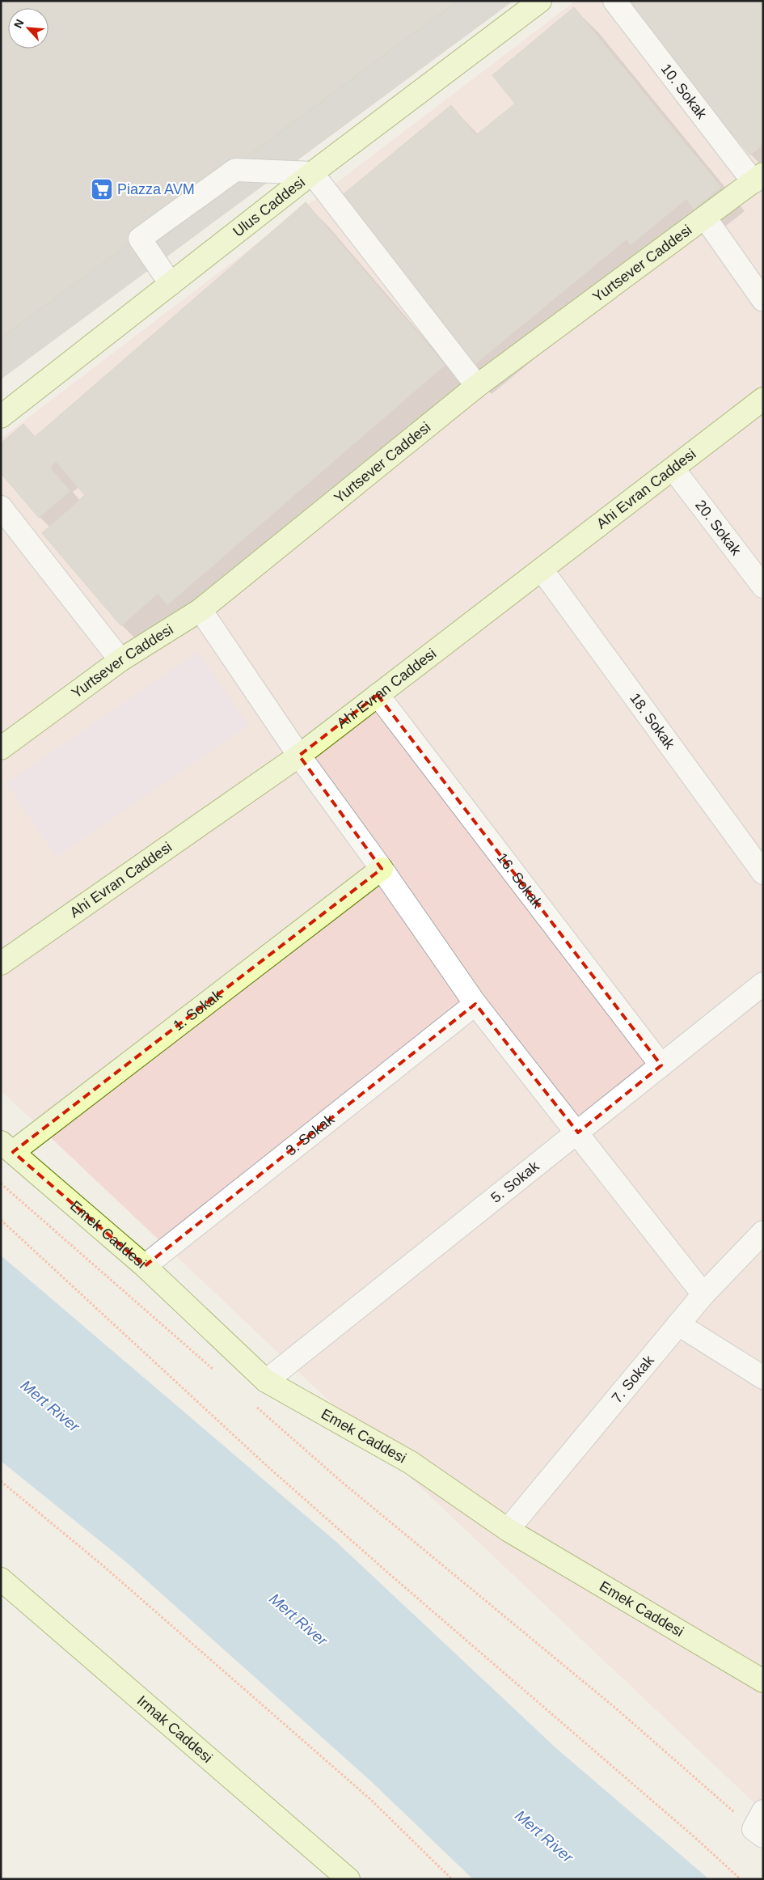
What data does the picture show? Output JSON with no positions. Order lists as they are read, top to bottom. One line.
{"streets":{"street":["10. Sokak","Ulus Caddesi","Yurtsever Caddesi","Ahi Evran Caddesi","20. Sokak","18. Sokak","16. Sokak","1. Sokak","3. Sokak","5. Sokak","Emek Caddesi","7. Sokak","Irmak Caddesi"]},"crossings":[["10. Sokak","Yurtsever Caddesi"],["Ahi Evran Caddesi","20. Sokak"],["Ahi Evran Caddesi","18. Sokak"],["Ahi Evran Caddesi","16. Sokak"],["16. Sokak","5. Sokak"],["1. Sokak","Emek Caddesi"],["3. Sokak","Emek Caddesi"],["5. Sokak","Emek Caddesi"],["Emek Caddesi","7. Sokak"]],"water":["Mert River"],"places":{"supermarket":["Piazza AVM"]},"north":"top left"}
